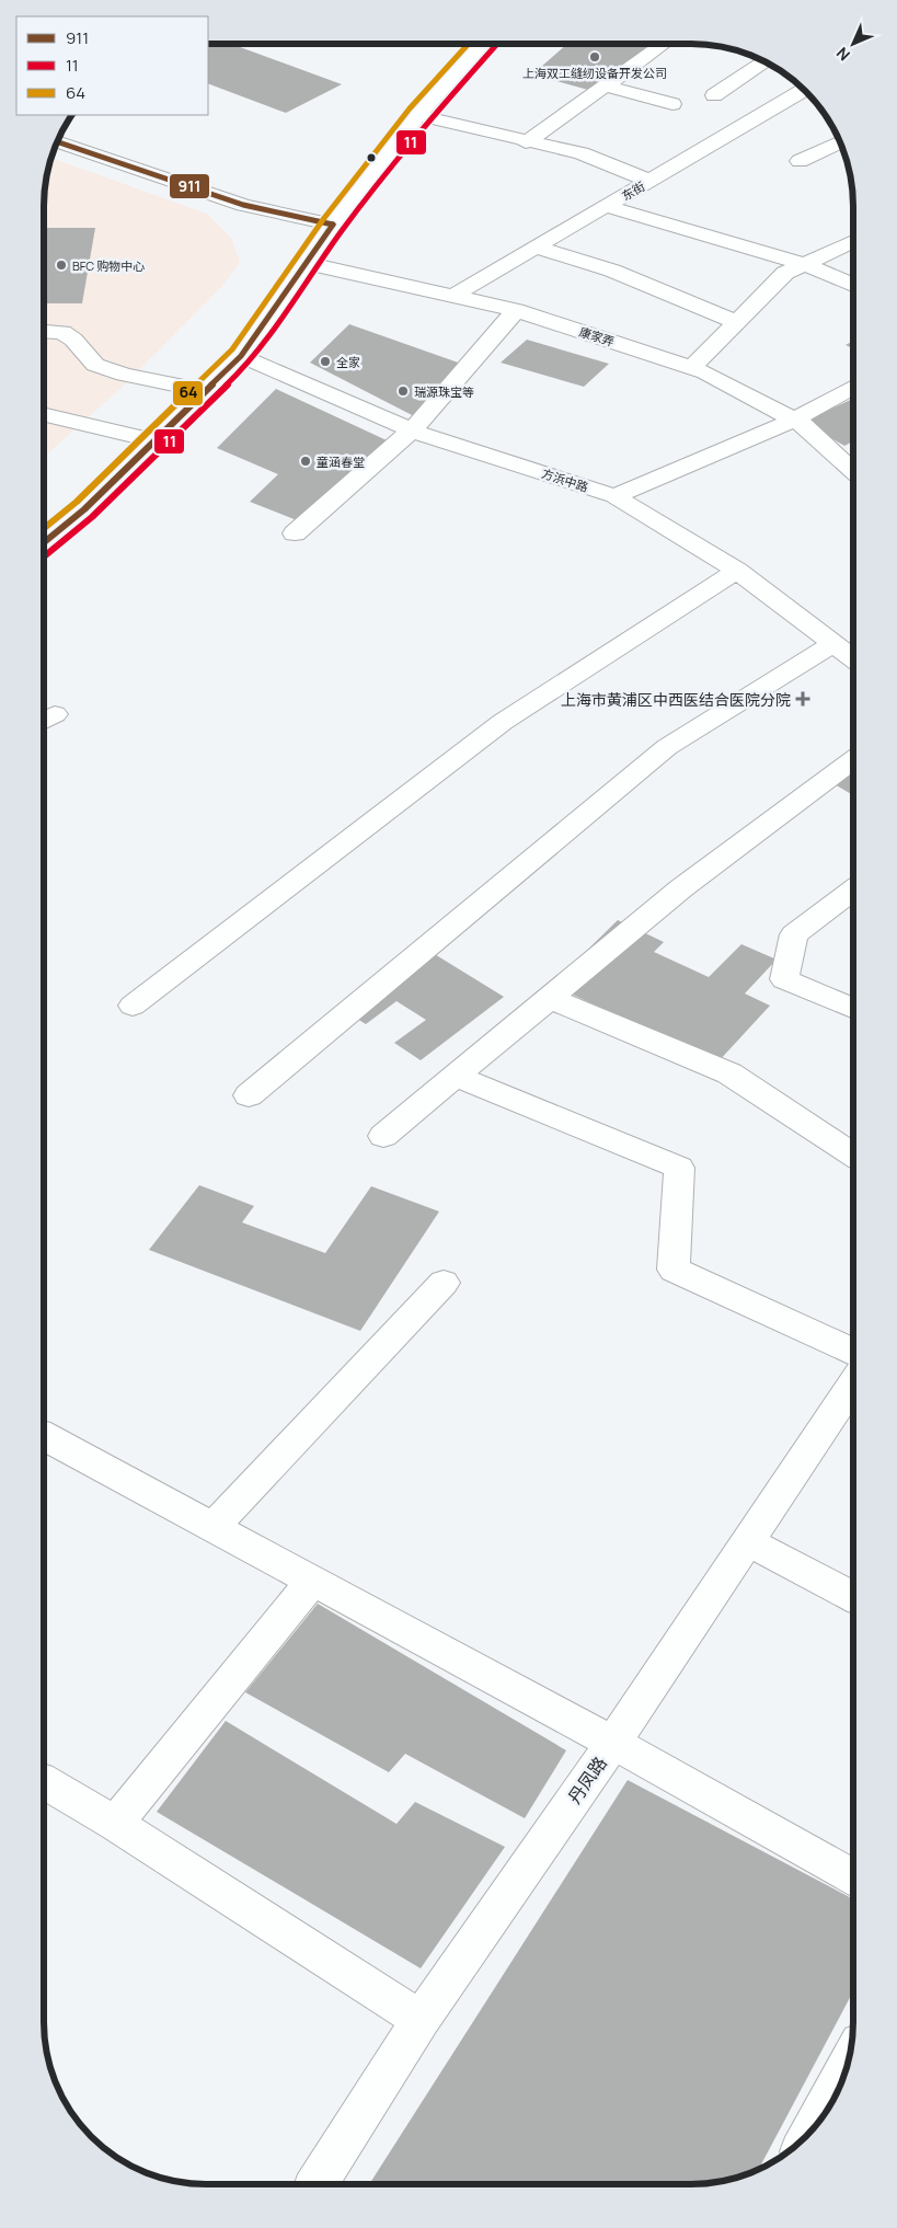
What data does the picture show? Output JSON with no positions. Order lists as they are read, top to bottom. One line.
{"streets":{"street":["东街","康家弄","方浜中路","丹凤路"]},"crossings":[["东街","康家弄"]],"places":{"other":["上海双工缝纫设备开发公司","BFC 购物中心","全家","瑞源珠宝等","童涵春堂"],"health":["上海市黄浦区中西医结合医院分院"]},"lines":["transit line 11","transit line 64","transit line 911"],"legend":["911","11","64"],"north":"bottom left"}
